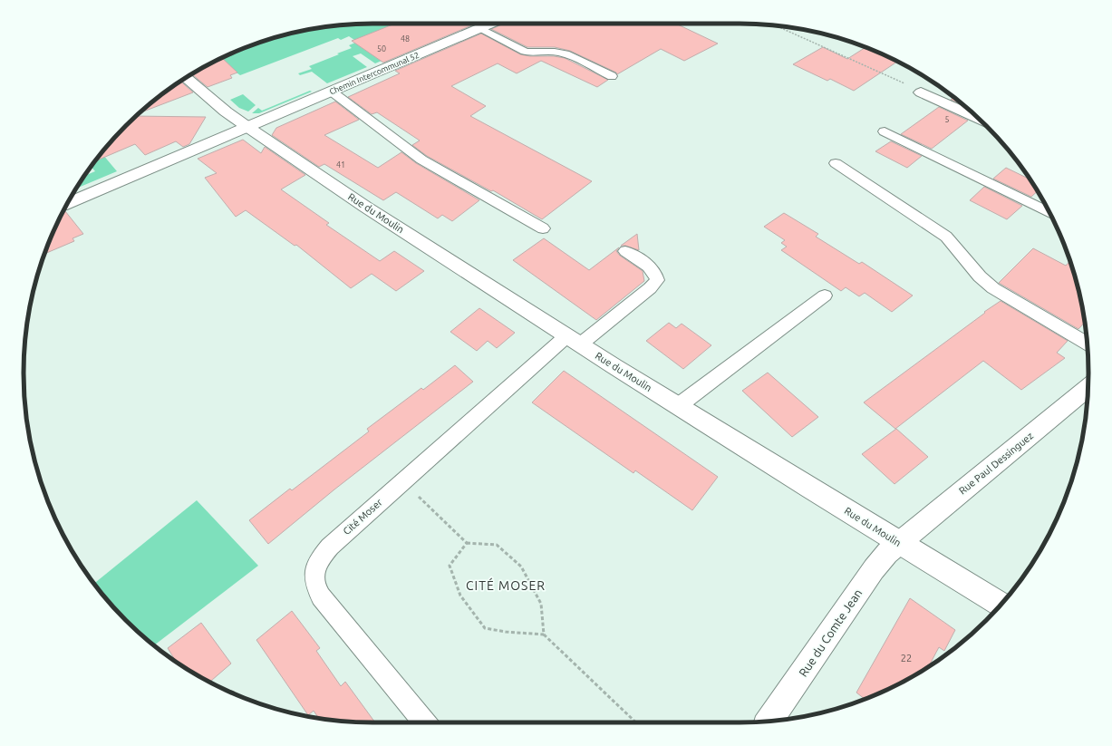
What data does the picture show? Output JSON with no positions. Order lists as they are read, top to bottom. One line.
{"streets":{"street":["Chemin Intercommunal 52","Rue du Moulin","Rue Paul Dessinguez","Rue du Comte Jean"],"lane":["Cité Moser"]},"crossings":[["Chemin Intercommunal 52","Rue du Moulin"],["Rue du Moulin","Rue Paul Dessinguez"],["Rue du Moulin","Cité Moser"],["Rue du Moulin","Rue du Comte Jean"],["Rue Paul Dessinguez","Rue du Comte Jean"]],"districts":["CITÉ MOSER"],"house_numbers":["48","50","5","41","22"]}
